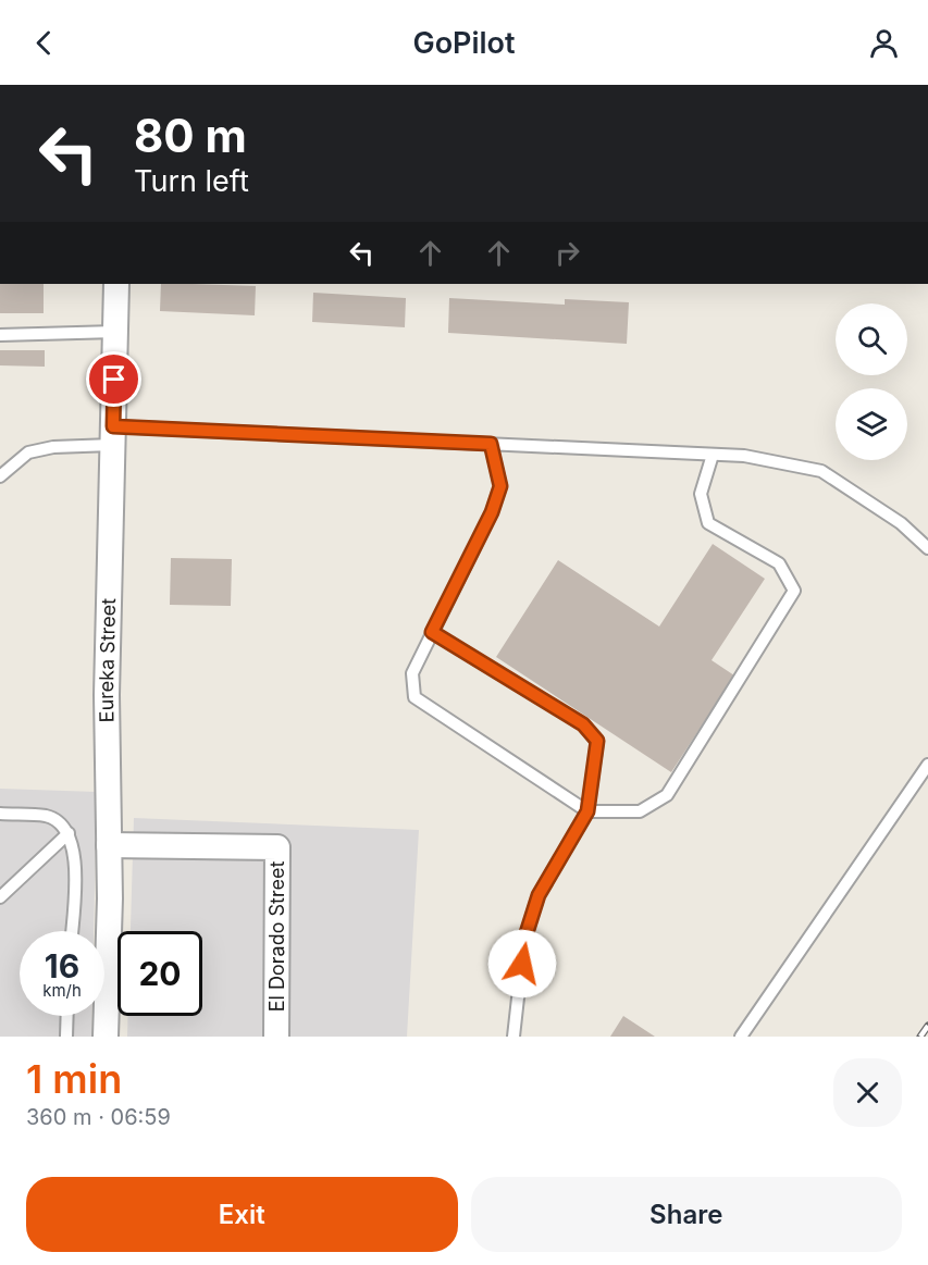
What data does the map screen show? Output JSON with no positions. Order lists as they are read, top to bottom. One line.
{"streets":{"street":["Eureka Street","El Dorado Street"]},"crossings":[["Eureka Street","El Dorado Street"]],"page":{"header":"GoPilot","turn":["80 m","Turn left"],"speed":"16 km/h","limit":"20","heading":["1 min","360 m · 06:59"],"buttons":["Exit","Share"]}}
